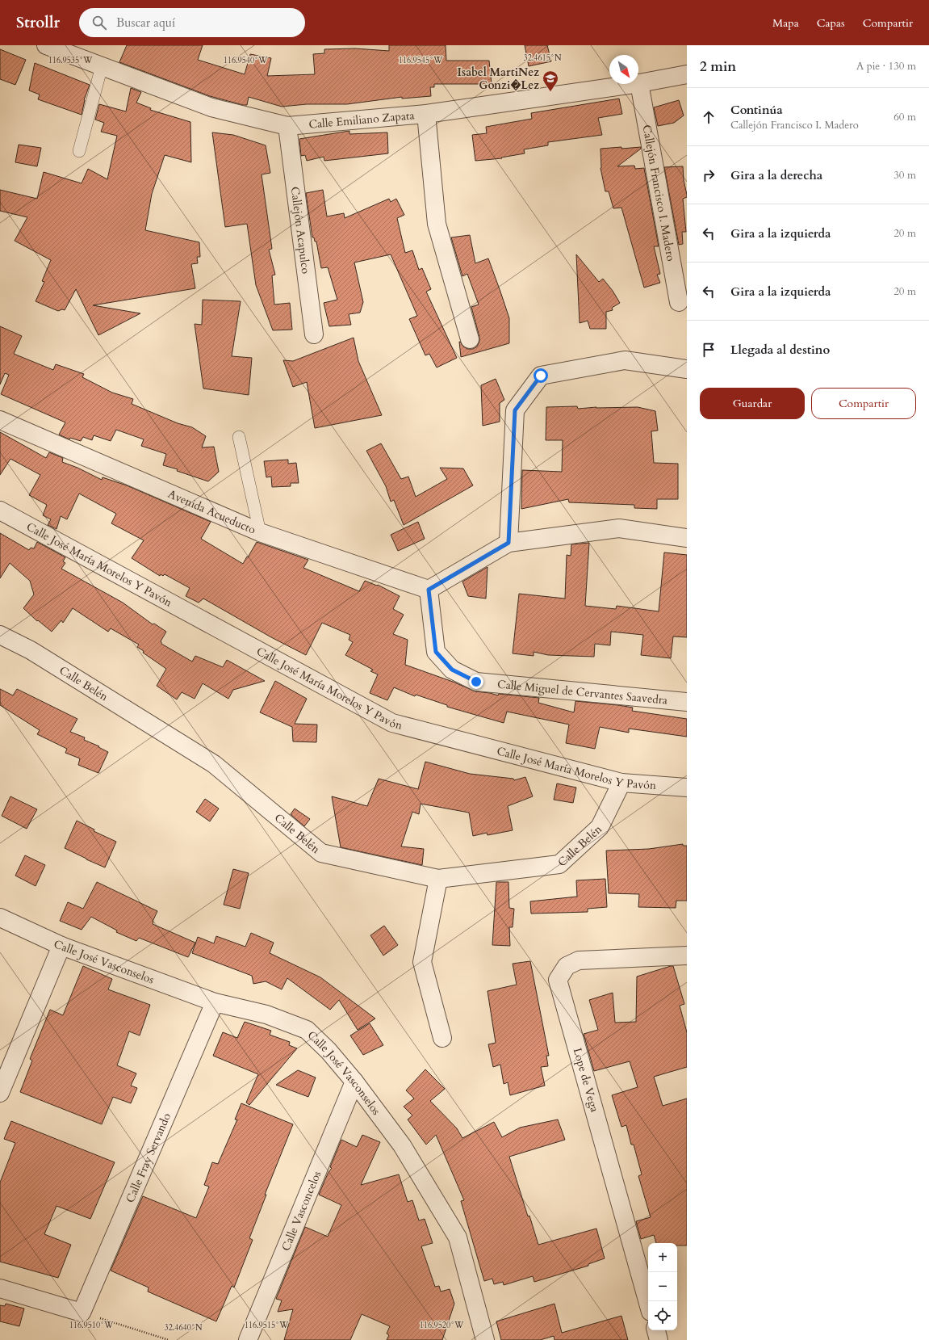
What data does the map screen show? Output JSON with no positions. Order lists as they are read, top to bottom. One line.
{"streets":{"street":["Calle Emiliano Zapata","Callejón Francisco I. Madero","Callejón Acapulco","Avenida Acueducto","Calle José María Morelos Y Pavón","Calle Belén","Calle Miguel de Cervantes Saavedra","Calle José Vasconselos","Lope de Vega","Calle Fray Servando","Calle Vasconcelos"]},"crossings":[["Calle Emiliano Zapata","Callejón Francisco I. Madero"],["Calle Emiliano Zapata","Callejón Acapulco"],["Avenida Acueducto","Calle Miguel de Cervantes Saavedra"],["Calle José María Morelos Y Pavón","Calle Belén"],["Calle José Vasconselos","Calle Fray Servando"],["Calle José Vasconselos","Calle Vasconcelos"]],"places":{"school or university":["Isabel MartiNez Gonzi�Lez"]},"north":"bottom right","page":{"header":"Strollr","search":"Buscar aquí","nav":["Mapa","Capas","Compartir"],"heading":["2 min","A pie · 130 m"],"list":[["Continúa","Callejón Francisco I. Madero","60 m"],["Gira a la derecha","30 m"],["Gira a la izquierda","20 m"],["Gira a la izquierda","20 m"],"Llegada al destino"],"buttons":["Guardar","Compartir"],"map_buttons":["+","−"]},"coordinates":["32.4615°N","116.9535°W","116.9540°W","116.9545°W","116.9510°W","116.9515°W","116.9520°W","32.4640°N"]}
